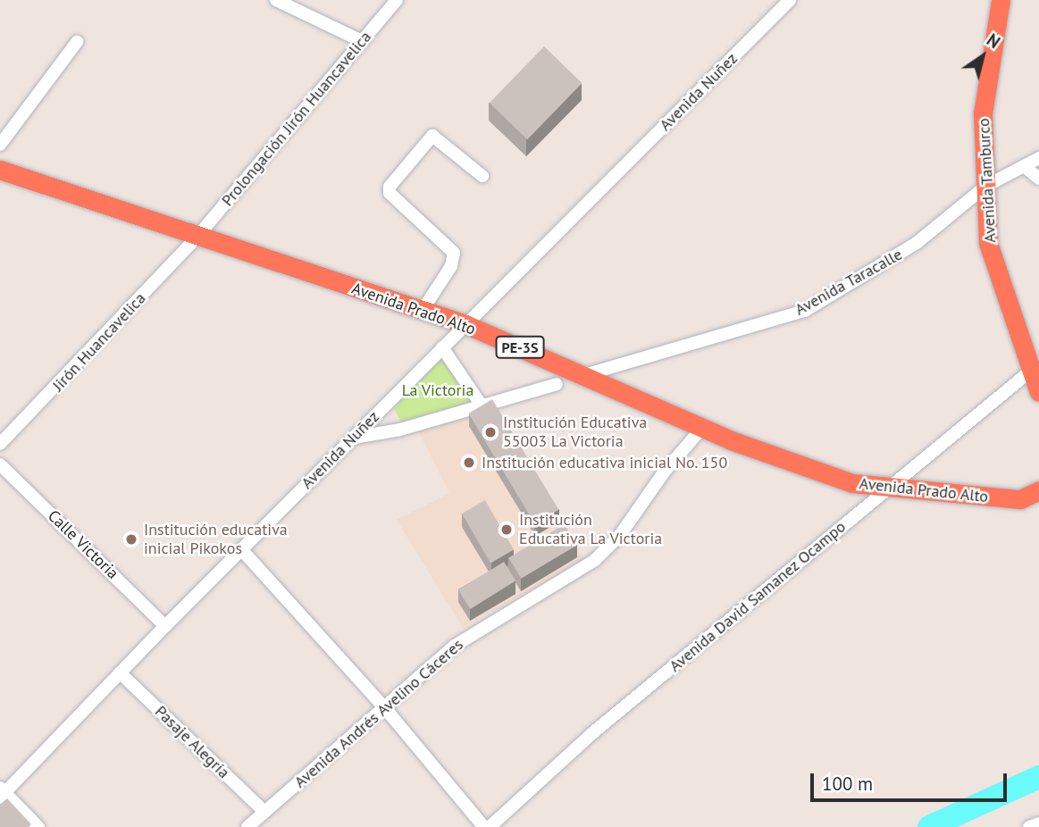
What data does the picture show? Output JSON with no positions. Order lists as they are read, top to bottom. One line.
{"streets":{"highway":["Avenida Tamburco","Avenida Prado Alto","PE-3S"],"street":["Avenida Nuñez","Prolongación Jirón Huancavelica","Avenida Taracalle","Jirón Huancavelica","Calle Victoria","Avenida David Samanez Ocampo","Avenida Andrés Avelino Cáceres","Pasaje Alegría"]},"crossings":[["Avenida Nuñez","Avenida Prado Alto"],["Avenida Nuñez","Calle Victoria"],["Avenida Nuñez","Pasaje Alegría"],["Prolongación Jirón Huancavelica","Avenida Prado Alto"],["Prolongación Jirón Huancavelica","Jirón Huancavelica"],["Avenida Tamburco","Avenida Taracalle"],["Avenida Tamburco","Avenida David Samanez Ocampo"],["Avenida Taracalle","Avenida Prado Alto"],["Avenida Prado Alto","Jirón Huancavelica"],["Avenida Prado Alto","Avenida David Samanez Ocampo"],["Avenida Prado Alto","Avenida Andrés Avelino Cáceres"],["Avenida Andrés Avelino Cáceres","Pasaje Alegría"]],"parks":["La Victoria"],"places":["Institución Educativa 55003 La Victoria","Institución educativa inicial No. 150","Institución Educativa La Victoria","Institución educativa inicial Pikokos"],"scale_bar":"100 m","north":"top right"}
